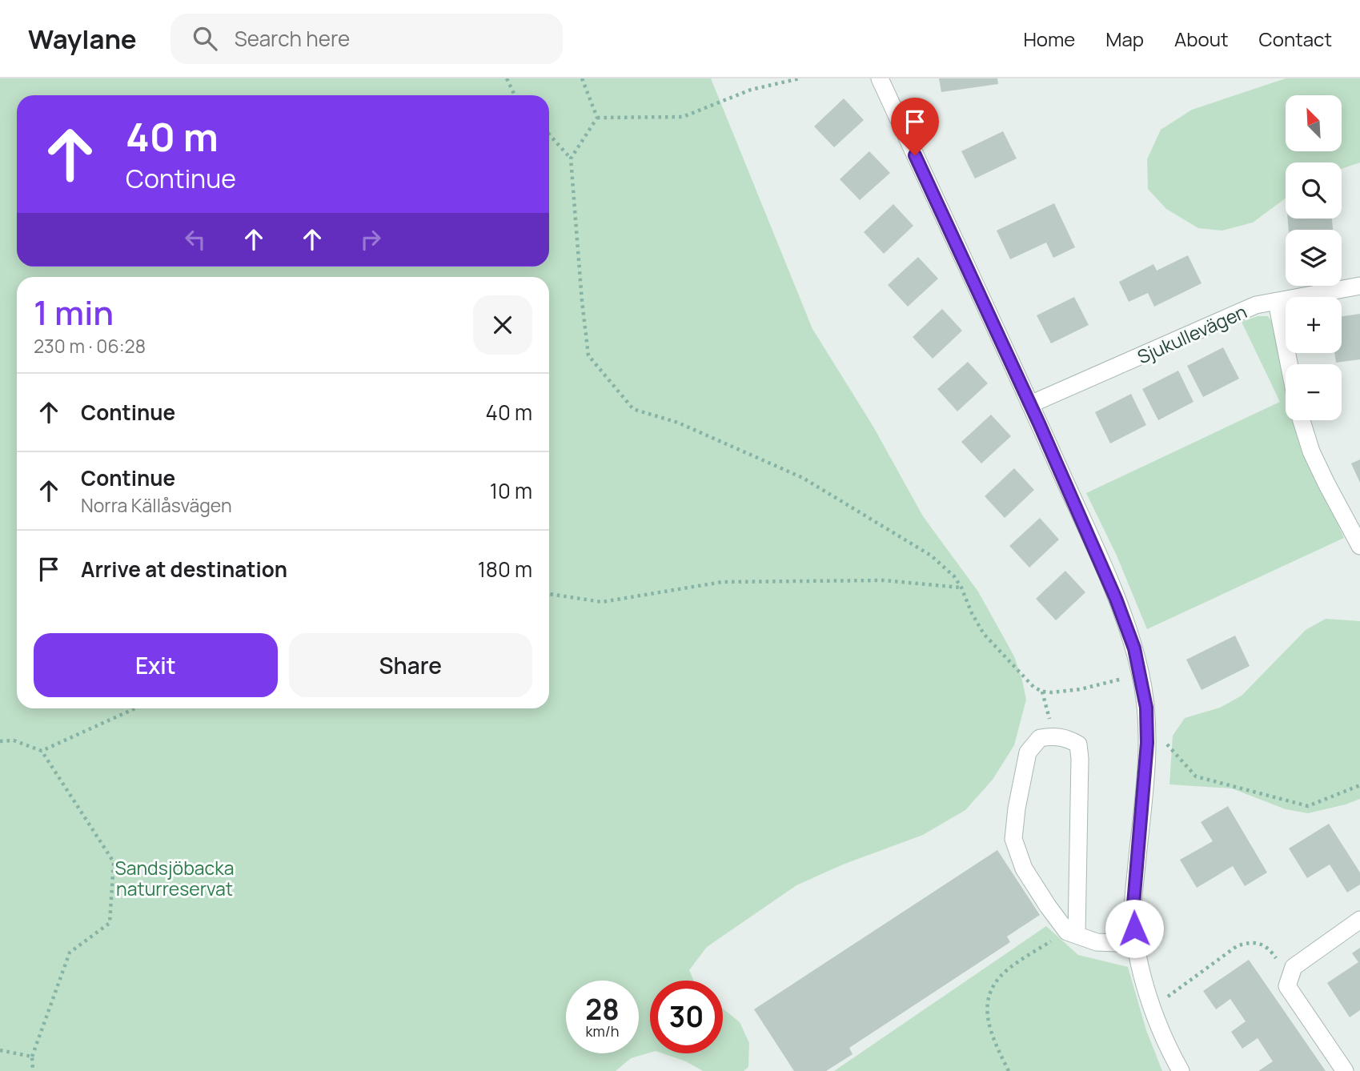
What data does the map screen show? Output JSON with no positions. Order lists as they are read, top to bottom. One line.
{"streets":{"street":["Sjukullevägen"]},"parks":["Sandsjöbacka naturreservat"],"north":"top left","page":{"header":"Waylane","search":"Search here","nav":["Home","Map","About","Contact"],"map_buttons":["+","−"],"turn":["40 m","Continue"],"heading":["1 min","230 m · 06:28"],"list":[{"name":"Continue","value":"40 m"},{"name":"Continue","note":"Norra Källåsvägen","value":"10 m"},{"name":"Arrive at destination","value":"180 m"}],"buttons":["Exit","Share"],"speed":"28 km/h","limit":"30"}}
